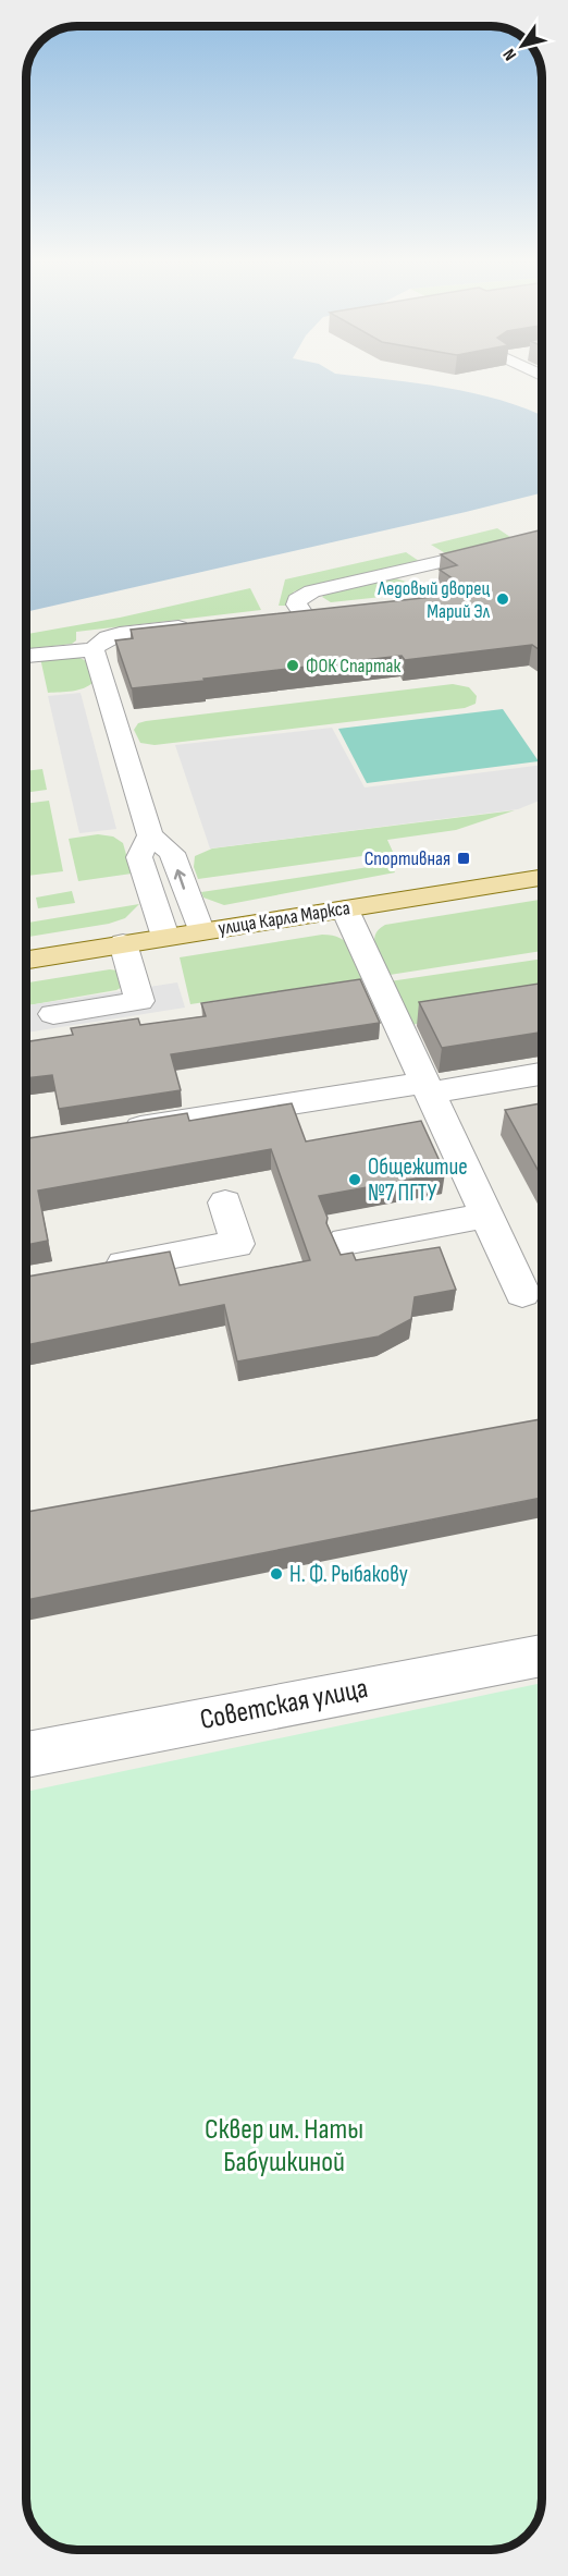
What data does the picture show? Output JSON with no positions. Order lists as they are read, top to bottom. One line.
{"streets":{"main road":["улица Карла Маркса"],"street":["Советская улица"]},"parks":["Сквер им. Наты Бабушкиной"],"places":{"other":["Ледовый дворец Марий Эл","ФОК Спартак","Общежитие №7 ПГТУ","Н. Ф. Рыбакову"],"transit":["Спортивная"]},"north":"bottom left"}
